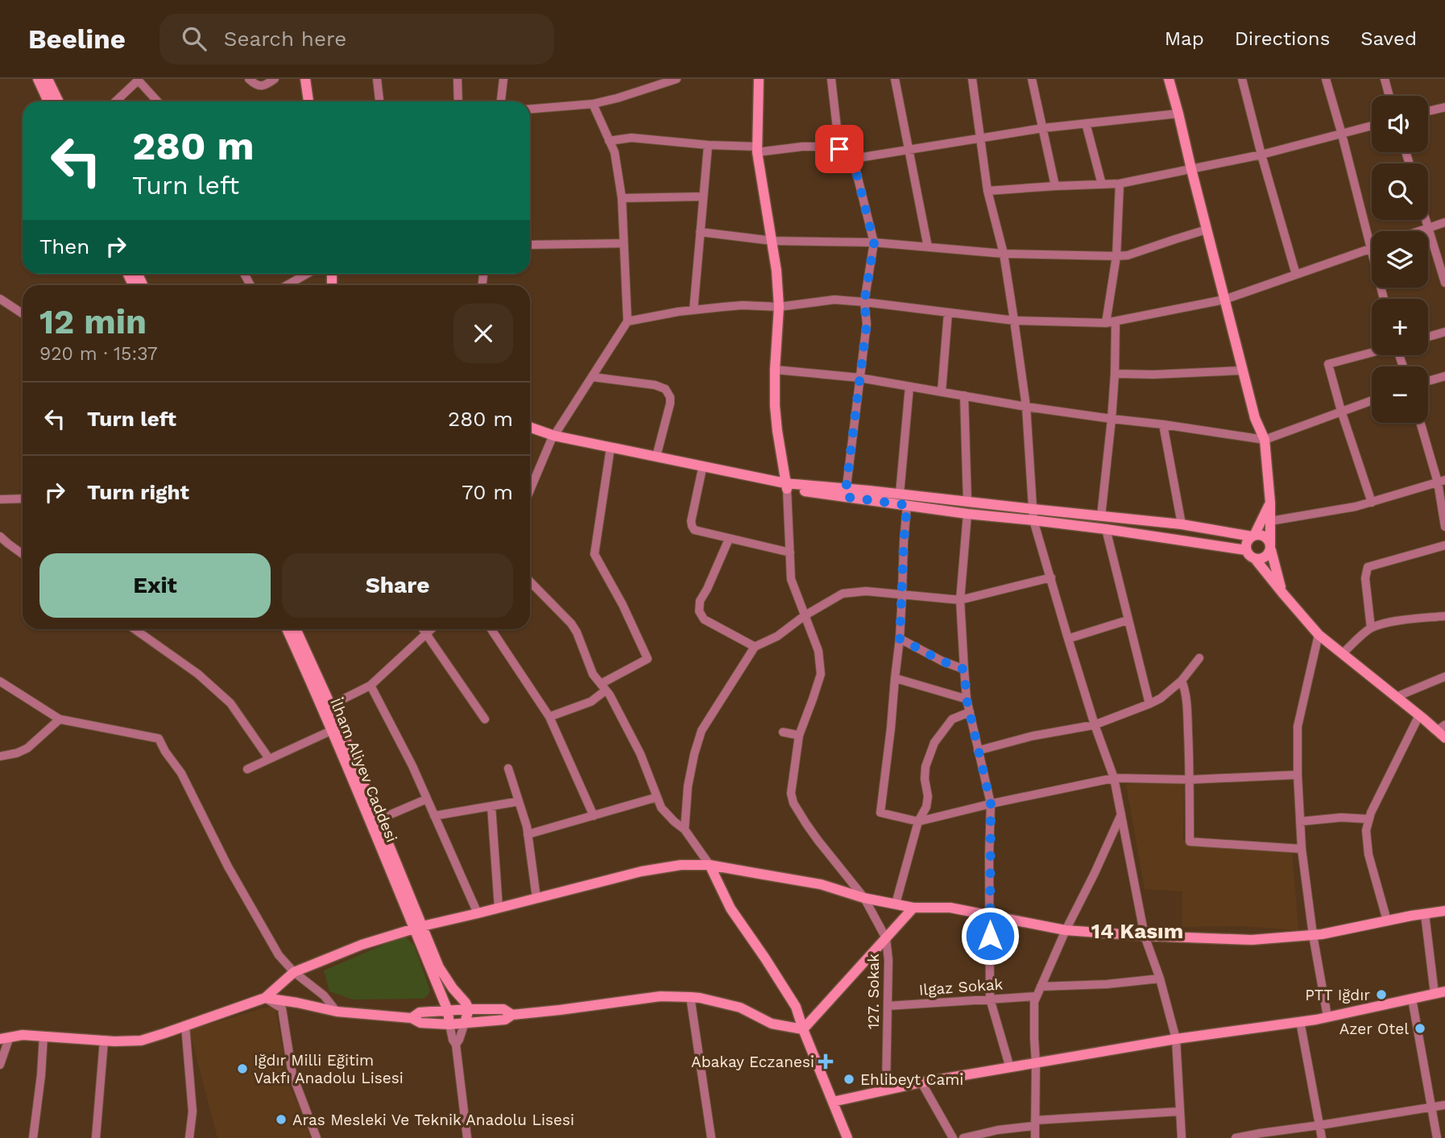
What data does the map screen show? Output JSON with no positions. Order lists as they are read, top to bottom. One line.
{"streets":{"street":["İlham Aliyev Caddesi","Ilgaz Sokak","127. Sokak"]},"crossings":[["Ilgaz Sokak","127. Sokak"]],"districts":["14 Kasım"],"places":{"other":["PTT Iğdır","Azer Otel","Iğdır Milli Eğitim Vakfı Anadolu Lisesi","Ehlibeyt Cami","Aras Mesleki Ve Teknik Anadolu Lisesi"],"health":["Abakay Eczanesi"]},"page":{"header":"Beeline","search":"Search here","nav":["Map","Directions","Saved"],"map_buttons":["+","−"],"turn":["280 m","Turn left"],"then":"Then","heading":["12 min","920 m · 15:37"],"list":[{"name":"Turn left","value":"280 m"},{"name":"Turn right","value":"70 m"}],"buttons":["Exit","Share"]}}
